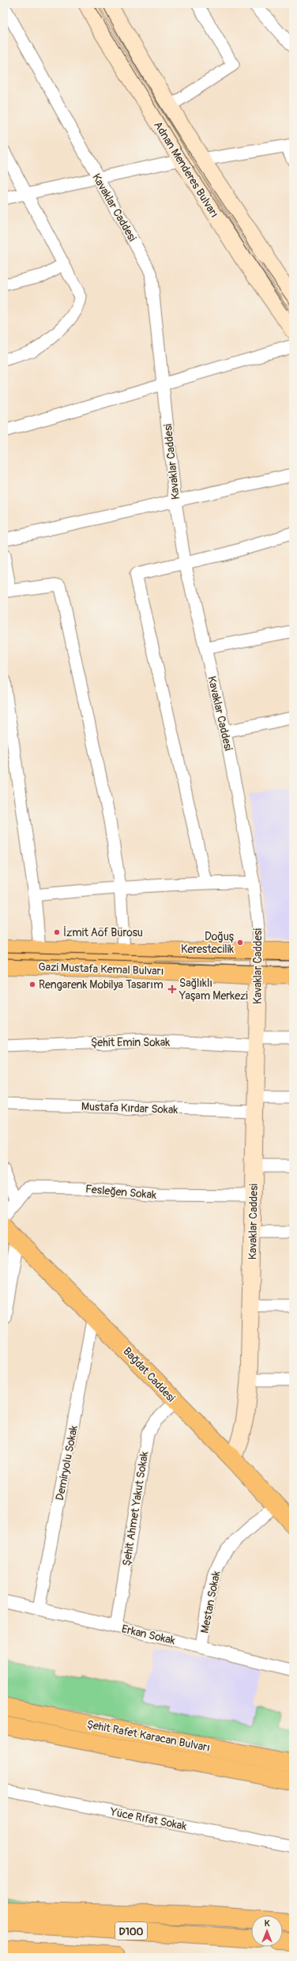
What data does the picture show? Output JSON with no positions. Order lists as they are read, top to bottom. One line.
{"streets":{"main road":["Adnan Menderes Bulvarı","Kavaklar Caddesi","Gazi Mustafa Kemal Bulvarı","Bağdat Caddesi","Şehit Rafet Karacan Bulvarı","D100"],"street":["Şehit Emin Sokak","Mustafa Kırdar Sokak","Fesleğen Sokak","Demiryolu Sokak","Şehit Ahmet Yakut Sokak","Mestan Sokak","Erkan Sokak","Yüce Rıfat Sokak"]},"crossings":[["Kavaklar Caddesi","Gazi Mustafa Kemal Bulvarı"],["Kavaklar Caddesi","Şehit Emin Sokak"],["Kavaklar Caddesi","Mustafa Kırdar Sokak"],["Kavaklar Caddesi","Fesleğen Sokak"],["Kavaklar Caddesi","Bağdat Caddesi"],["Bağdat Caddesi","Demiryolu Sokak"],["Bağdat Caddesi","Şehit Ahmet Yakut Sokak"],["Bağdat Caddesi","Mestan Sokak"],["Demiryolu Sokak","Erkan Sokak"],["Şehit Ahmet Yakut Sokak","Erkan Sokak"],["Mestan Sokak","Erkan Sokak"]],"places":{"other":["İzmit Aöf Bürosu","Doğuş Kerestecilik","Rengarenk Mobilya Tasarım"],"health":["Sağlıklı Yaşam Merkezi"]},"north":"top"}
